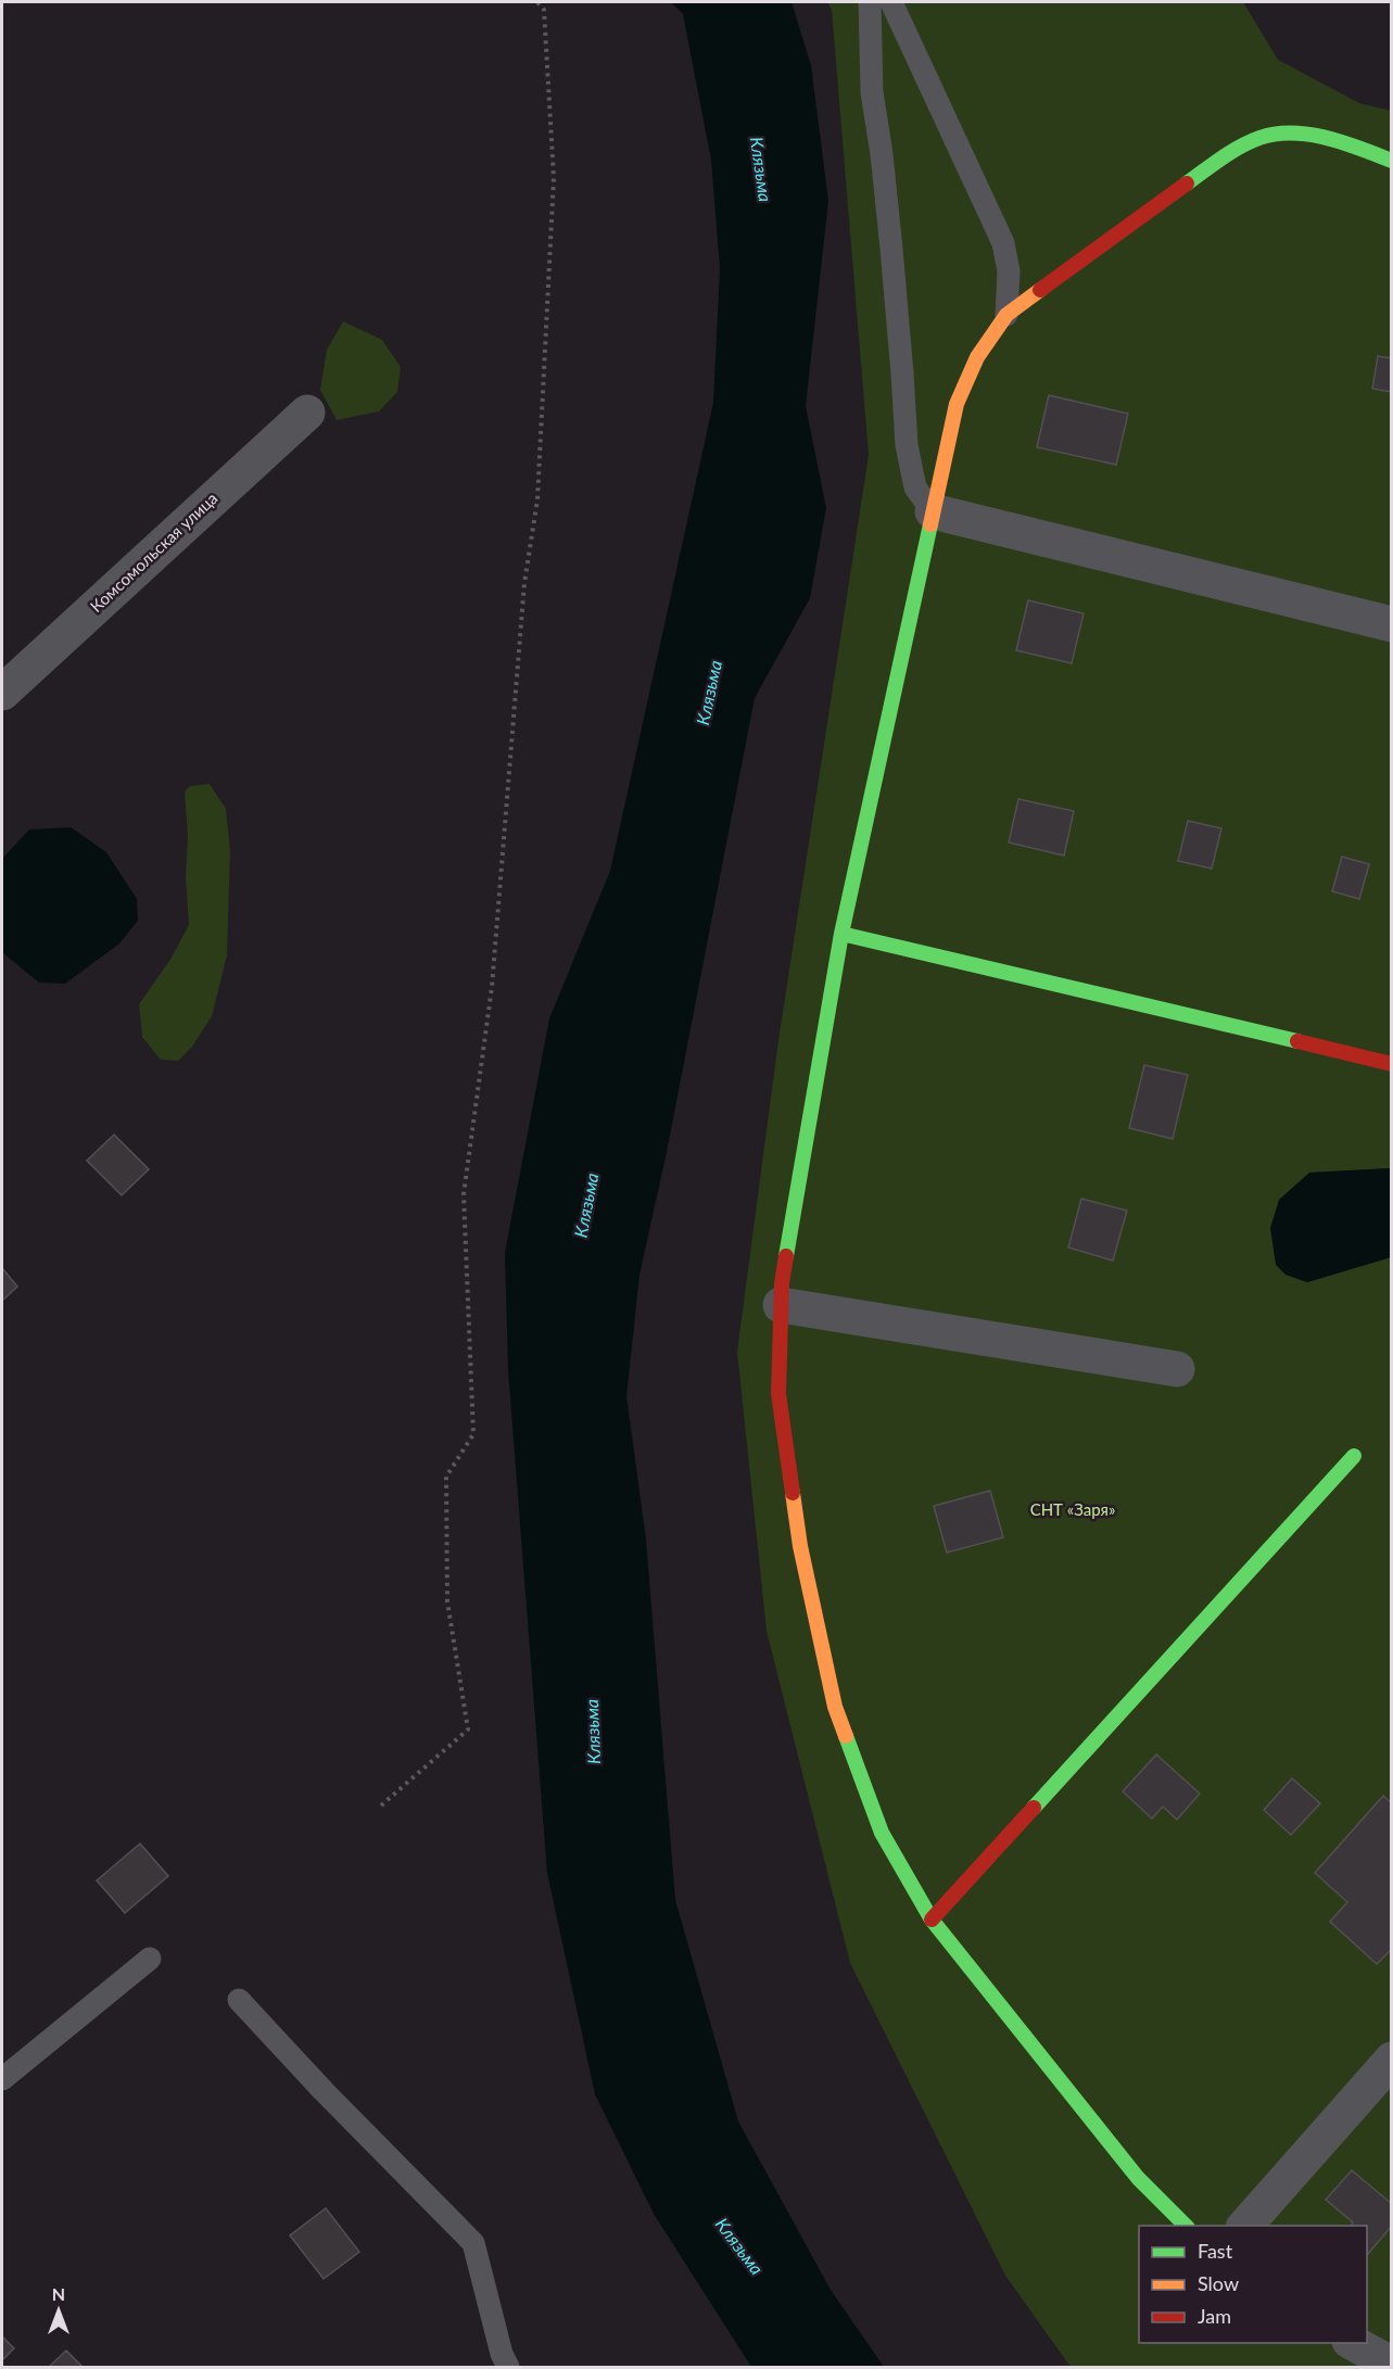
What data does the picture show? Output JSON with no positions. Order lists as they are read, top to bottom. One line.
{"streets":{"street":["Комсомольская улица"]},"water":["Клязьма"],"parks":["СНТ «Заря»"],"legend":["Fast","Slow","Jam"],"north":"top"}
